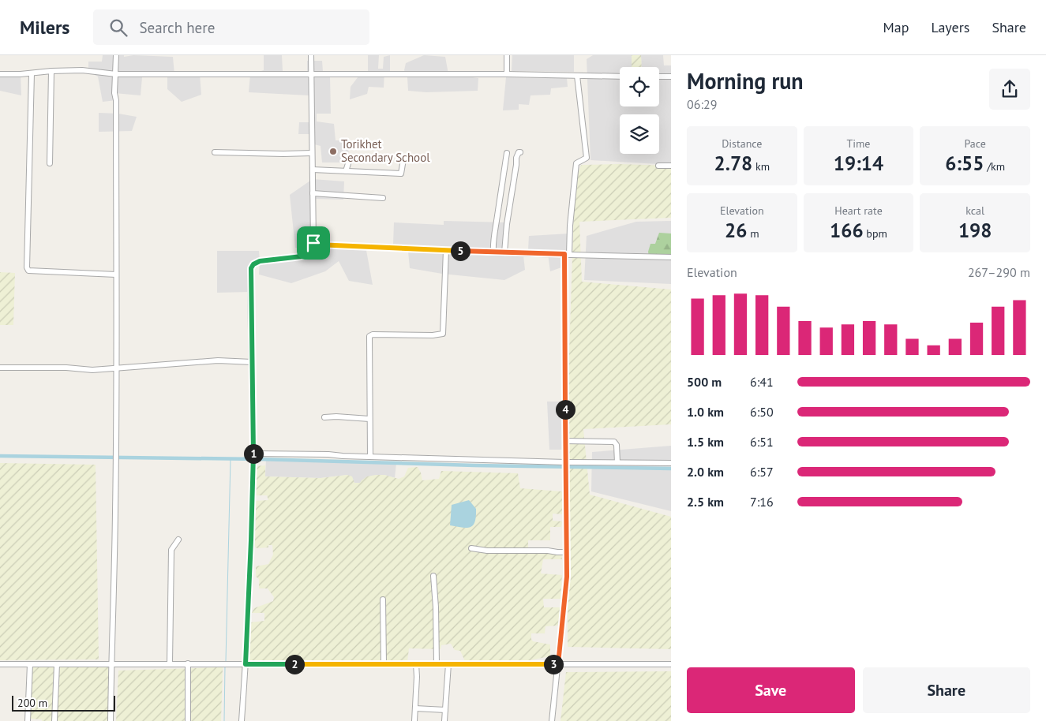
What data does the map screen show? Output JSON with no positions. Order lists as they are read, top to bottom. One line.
{"places":["Torikhet Secondary School"],"scale_bar":"200 m","page":{"header":"Milers","search":"Search here","nav":["Map","Layers","Share"],"heading":["Morning run","06:29"],"stats":[["Distance","2.78 km"],["Time","19:14"],["Pace","6:55 /km"],["Elevation","26 m"],["Heart rate","166 bpm"],["kcal","198"]],"pins":["5","4","1","2","3"],"chart":["Elevation","267–290 m"],"list":[{"name":"500 m","note":"6:41"},{"name":"1.0 km","note":"6:50"},{"name":"1.5 km","note":"6:51"},{"name":"2.0 km","note":"6:57"},{"name":"2.5 km","note":"7:16"}],"buttons":["Save","Share"],"scale":"200 m"}}
